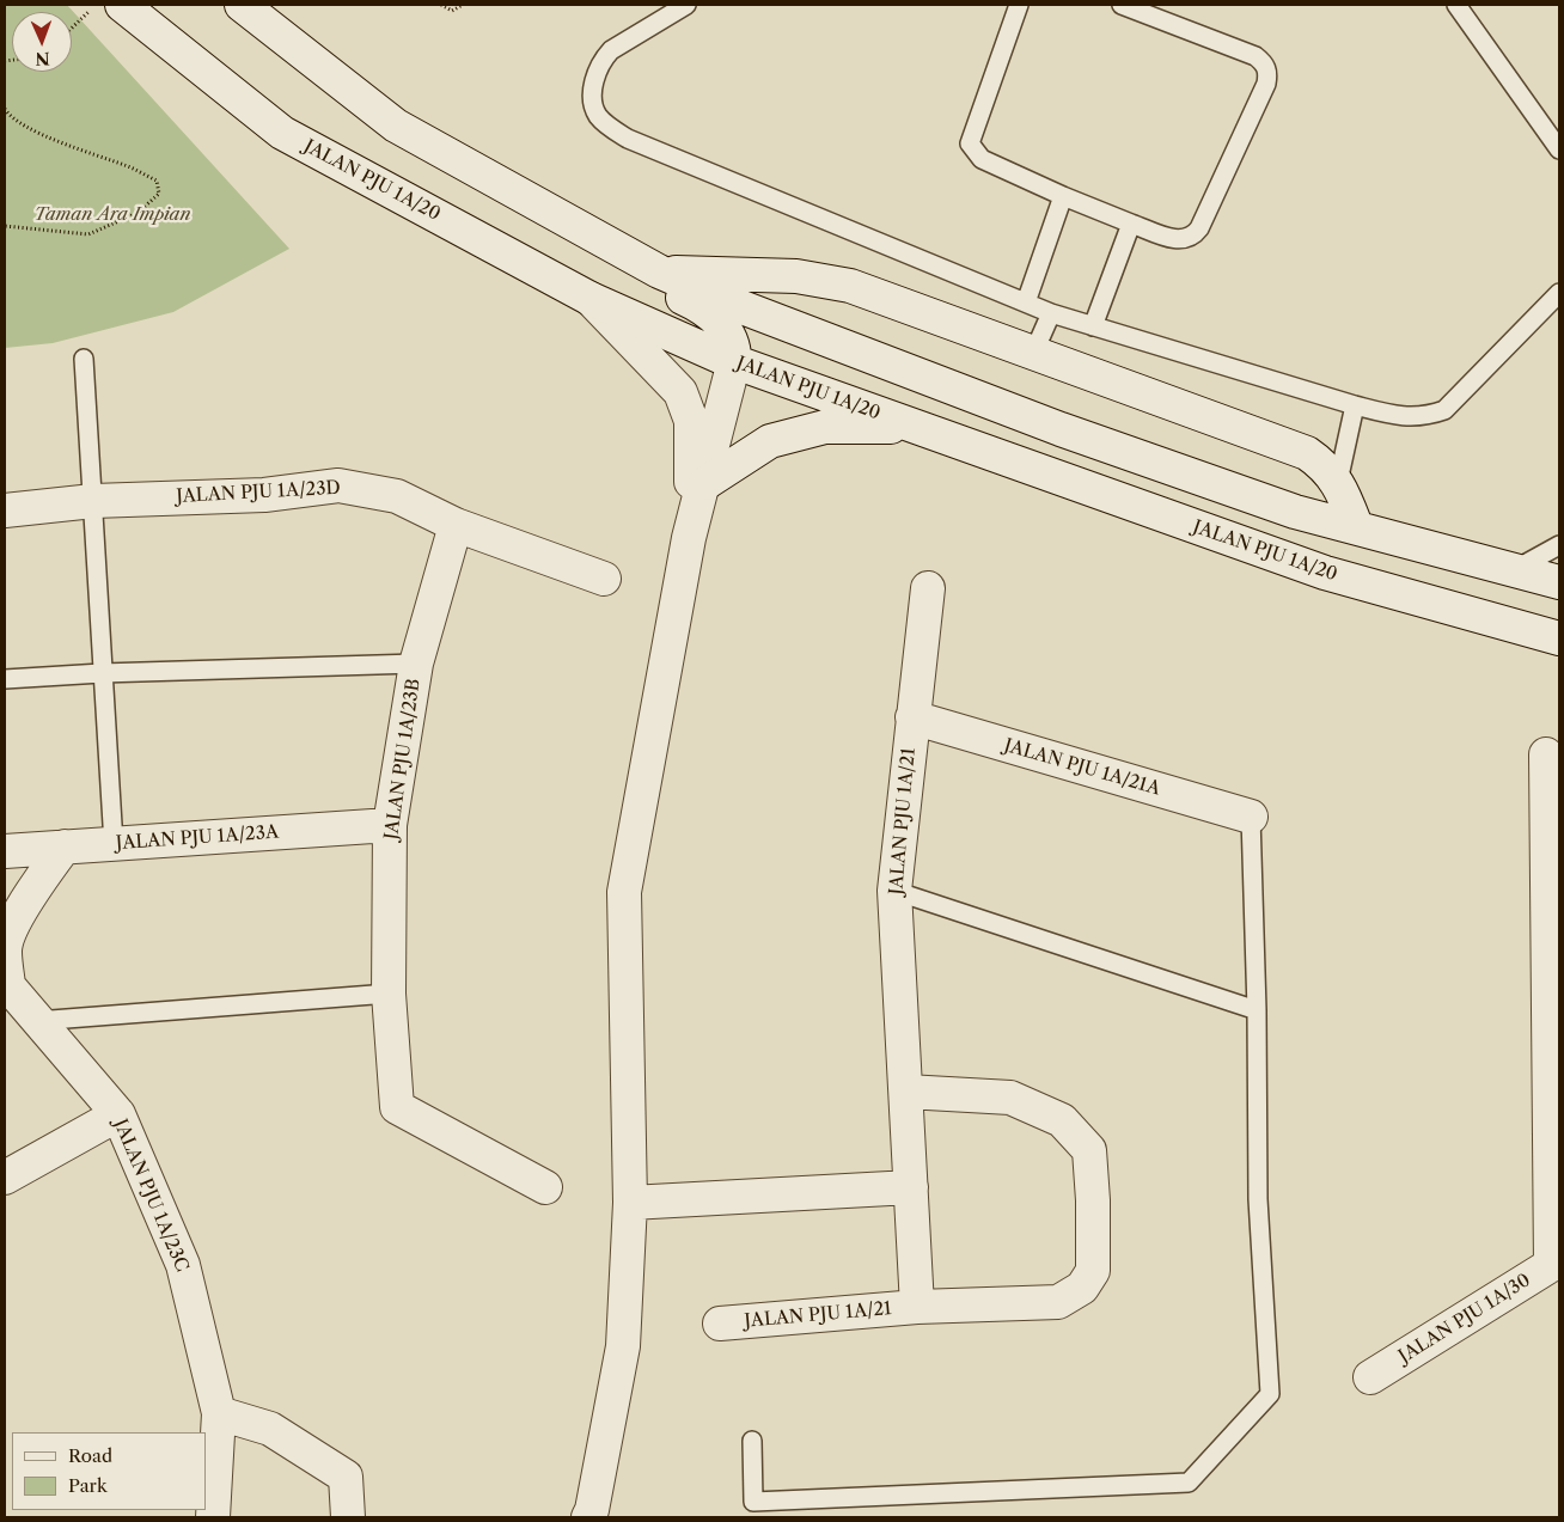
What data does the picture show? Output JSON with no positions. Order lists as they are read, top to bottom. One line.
{"streets":{"street":["JALAN PJU 1A/20","JALAN PJU 1A/23D","JALAN PJU 1A/23B","JALAN PJU 1A/21A","JALAN PJU 1A/21","JALAN PJU 1A/23A","JALAN PJU 1A/23C","JALAN PJU 1A/30"]},"crossings":[["JALAN PJU 1A/23D","JALAN PJU 1A/23B"],["JALAN PJU 1A/23B","JALAN PJU 1A/23A"],["JALAN PJU 1A/21A","JALAN PJU 1A/21"]],"parks":["Taman Ara Impian"],"legend":["Road","Park"],"north":"bottom"}
